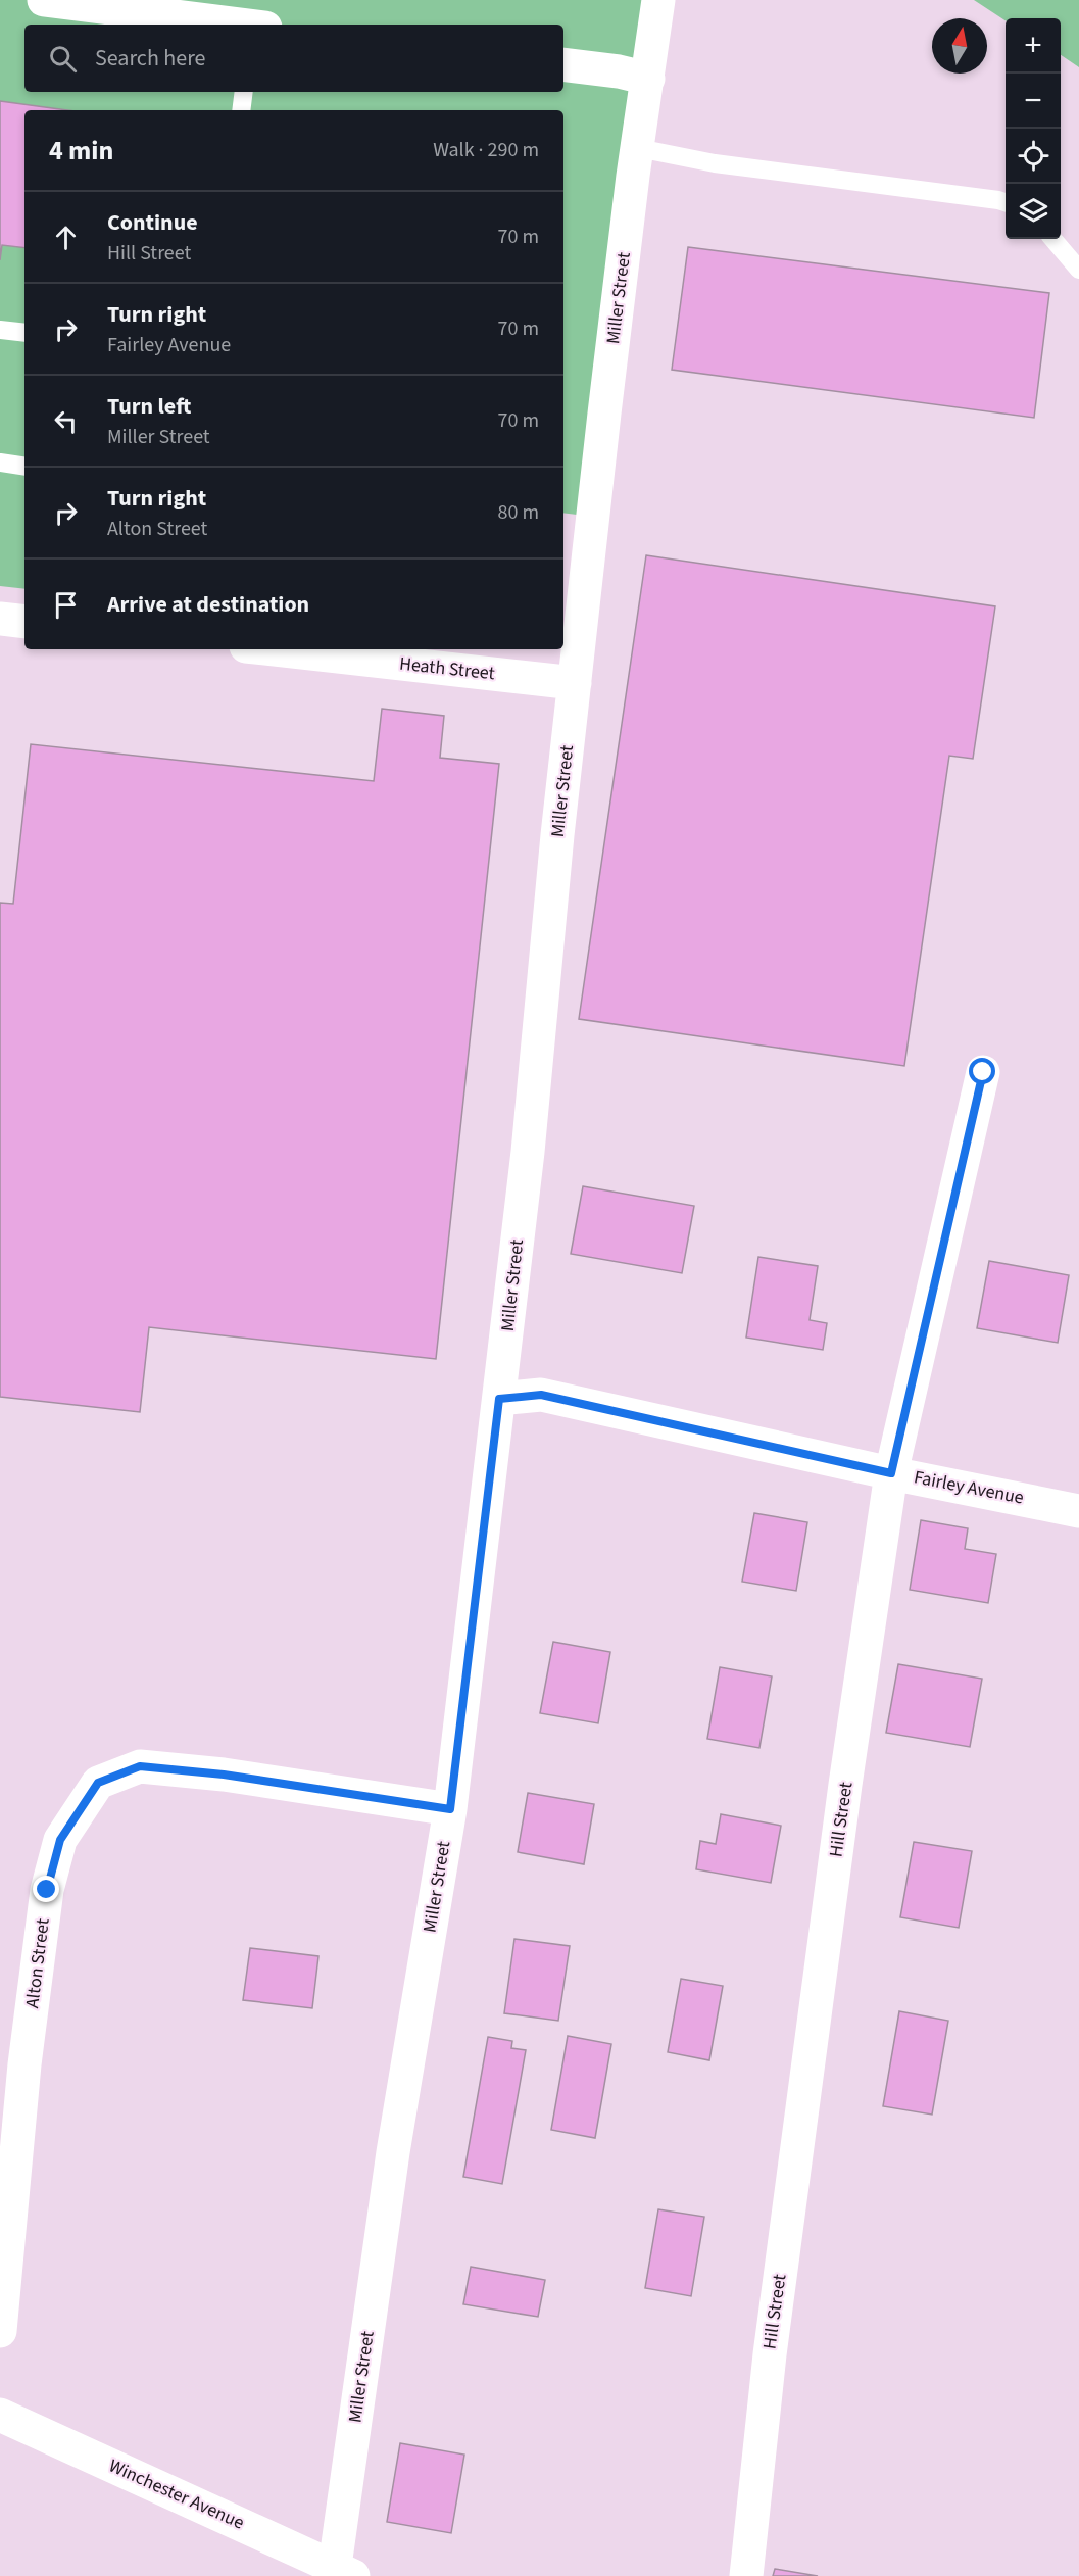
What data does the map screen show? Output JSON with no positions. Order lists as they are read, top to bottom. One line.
{"streets":{"street":["Miller Street","Heath Street","Fairley Avenue","Hill Street","Alton Street","Winchester Avenue"]},"crossings":[["Miller Street","Heath Street"],["Miller Street","Fairley Avenue"],["Miller Street","Alton Street"],["Miller Street","Winchester Avenue"],["Fairley Avenue","Hill Street"]],"north":"top","page":{"map_buttons":["+","−"],"search":"Search here","heading":["4 min","Walk · 290 m"],"list":[["Continue","Hill Street","70 m"],["Turn right","Fairley Avenue","70 m"],["Turn left","Miller Street","70 m"],["Turn right","Alton Street","80 m"],"Arrive at destination"]}}
